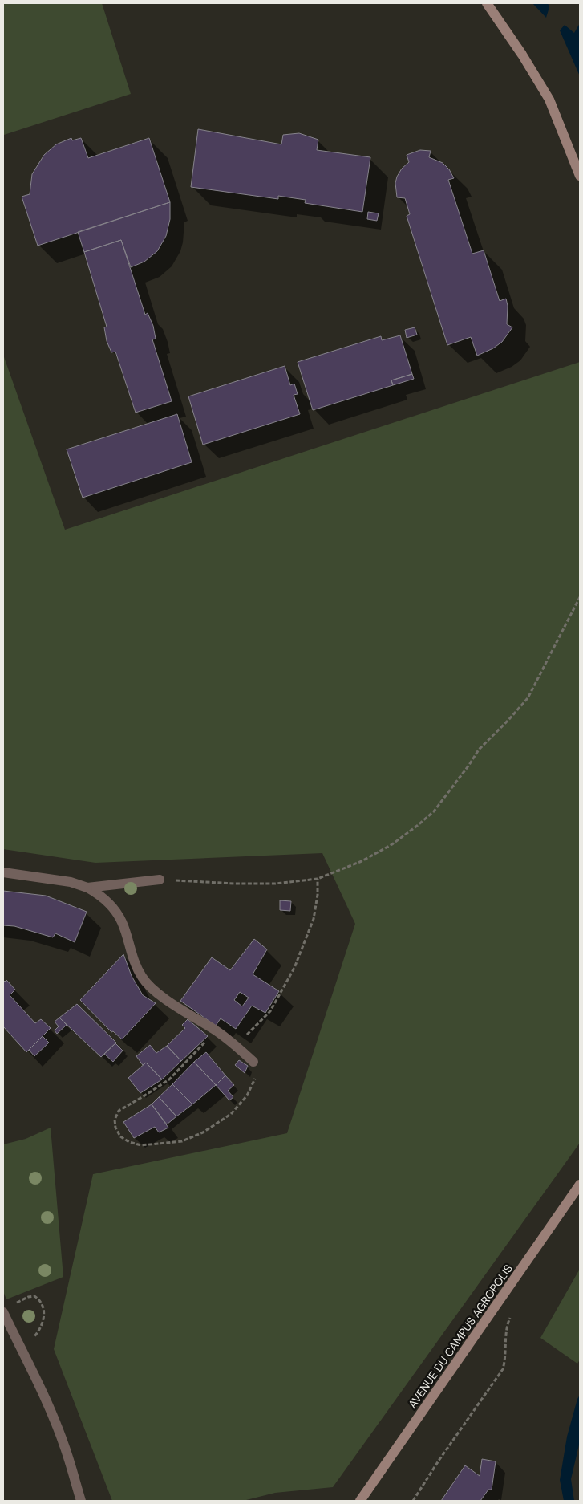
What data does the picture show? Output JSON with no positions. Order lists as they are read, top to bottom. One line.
{"streets":{"street":["AVENUE DU CAMPUS AGROPOLIS"]}}
